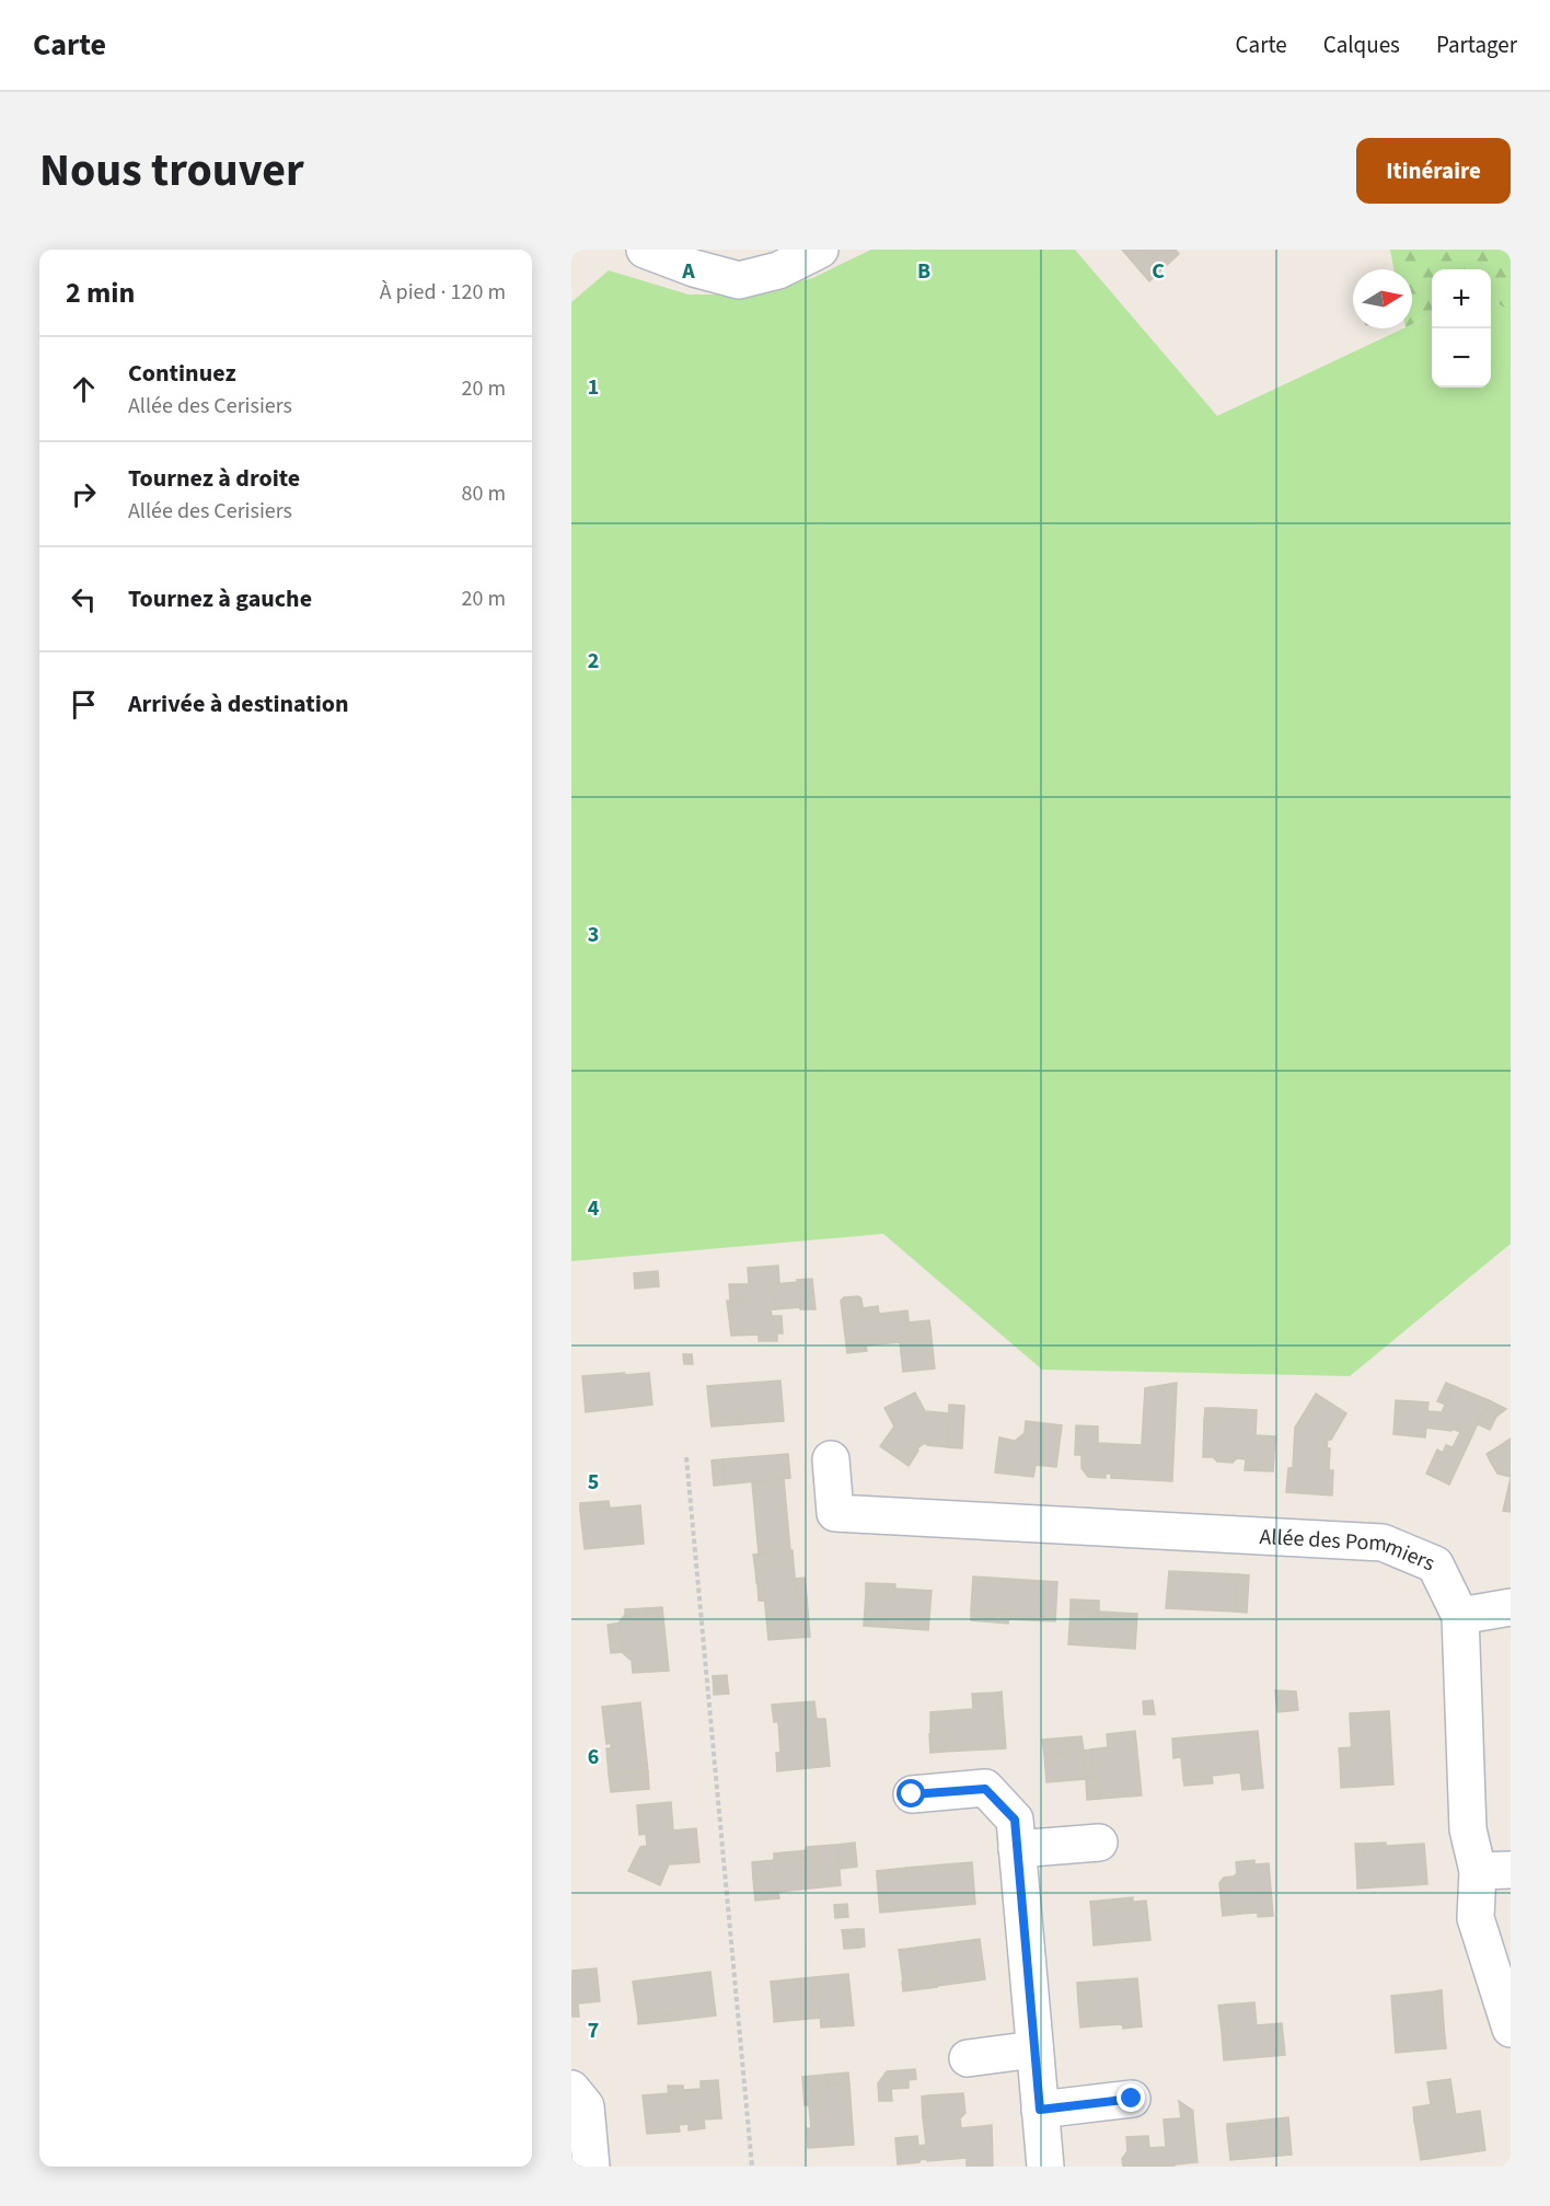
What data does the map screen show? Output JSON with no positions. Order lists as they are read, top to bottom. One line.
{"streets":{"street":["Allée des Pommiers"]},"north":"right","page":{"header":"Carte","nav":["Carte","Calques","Partager"],"title":"Nous trouver","buttons":"Itinéraire","heading":["2 min","À pied · 120 m"],"map_buttons":["+","−"],"list":[["Continuez","Allée des Cerisiers","20 m"],["Tournez à droite","Allée des Cerisiers","80 m"],["Tournez à gauche","20 m"],"Arrivée à destination"]},"grid":{"columns":["A","B","C"],"rows":["1","2","3","4","5","6","7"]}}
